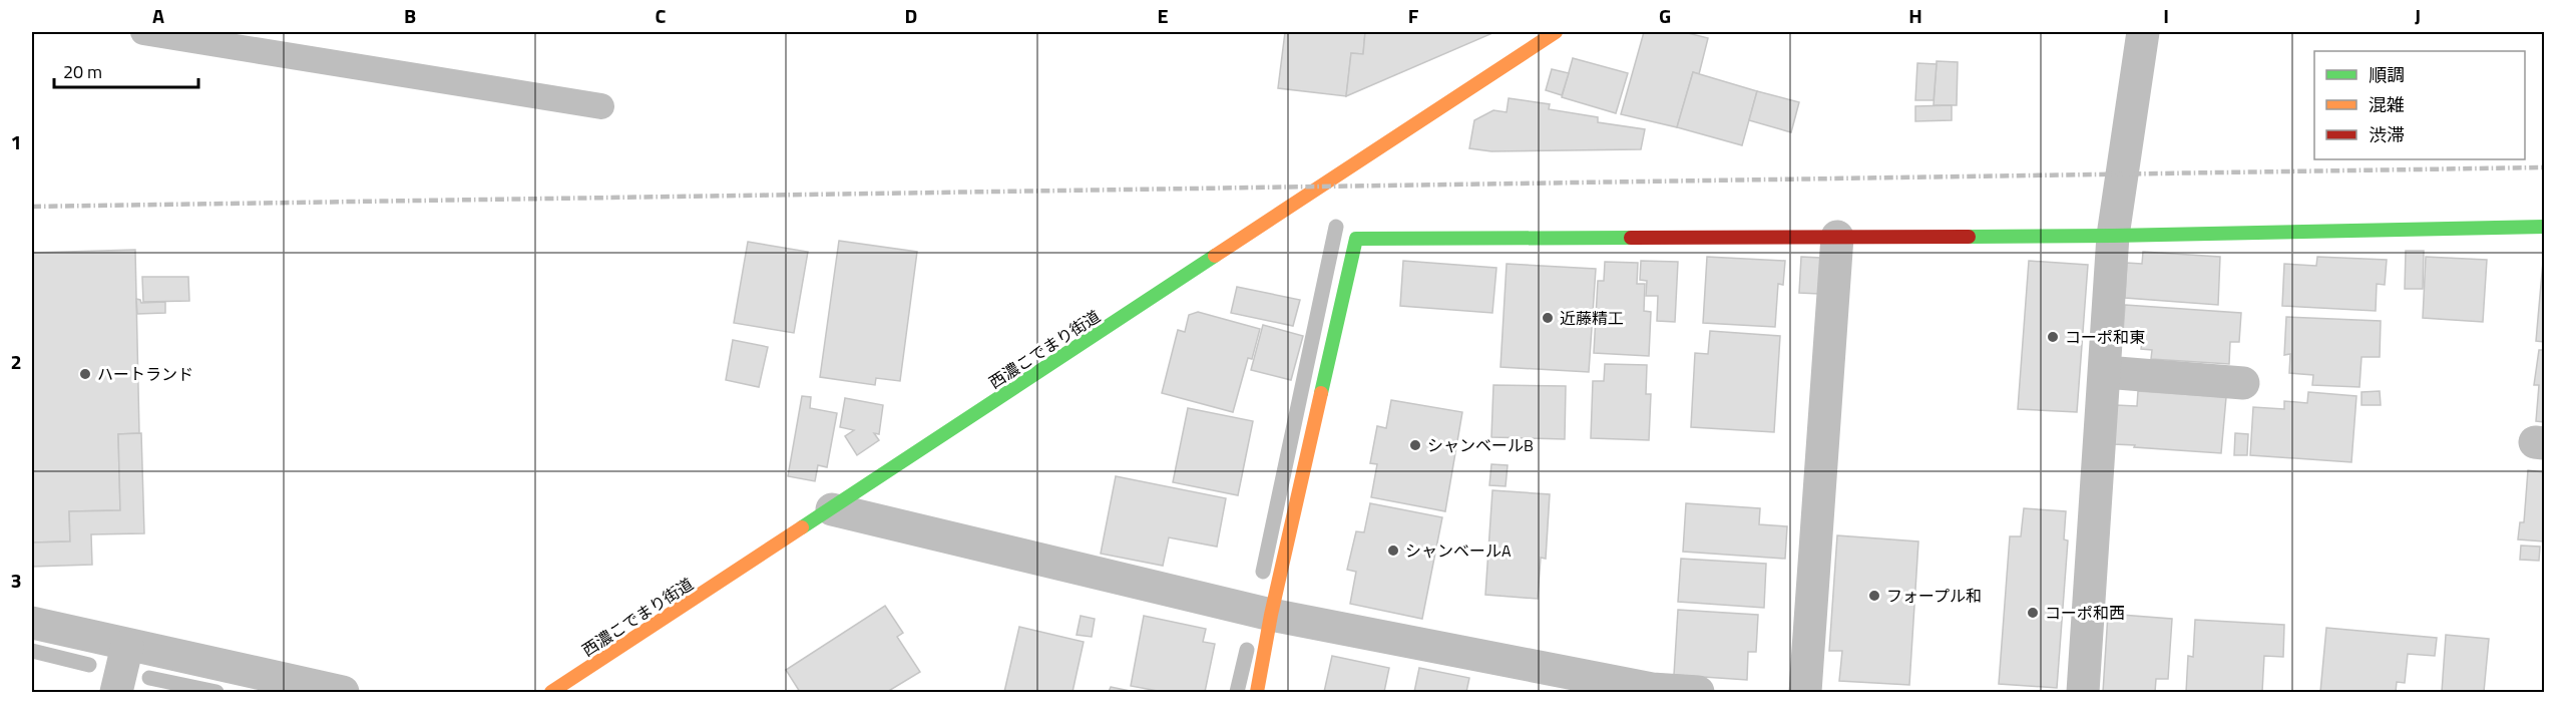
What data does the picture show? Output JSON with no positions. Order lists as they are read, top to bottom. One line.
{"streets":{"street":["西濃こでまり街道"]},"places":["近藤精工","コーポ和東","ハートランド","シャンベールB","シャンベールA","フォープル和","コーポ和西"],"legend":["順調","混雑","渋滞"],"scale_bar":"20 m","grid":{"columns":["A","B","C","D","E","F","G","H","I","J"],"rows":["1","2","3"]}}
